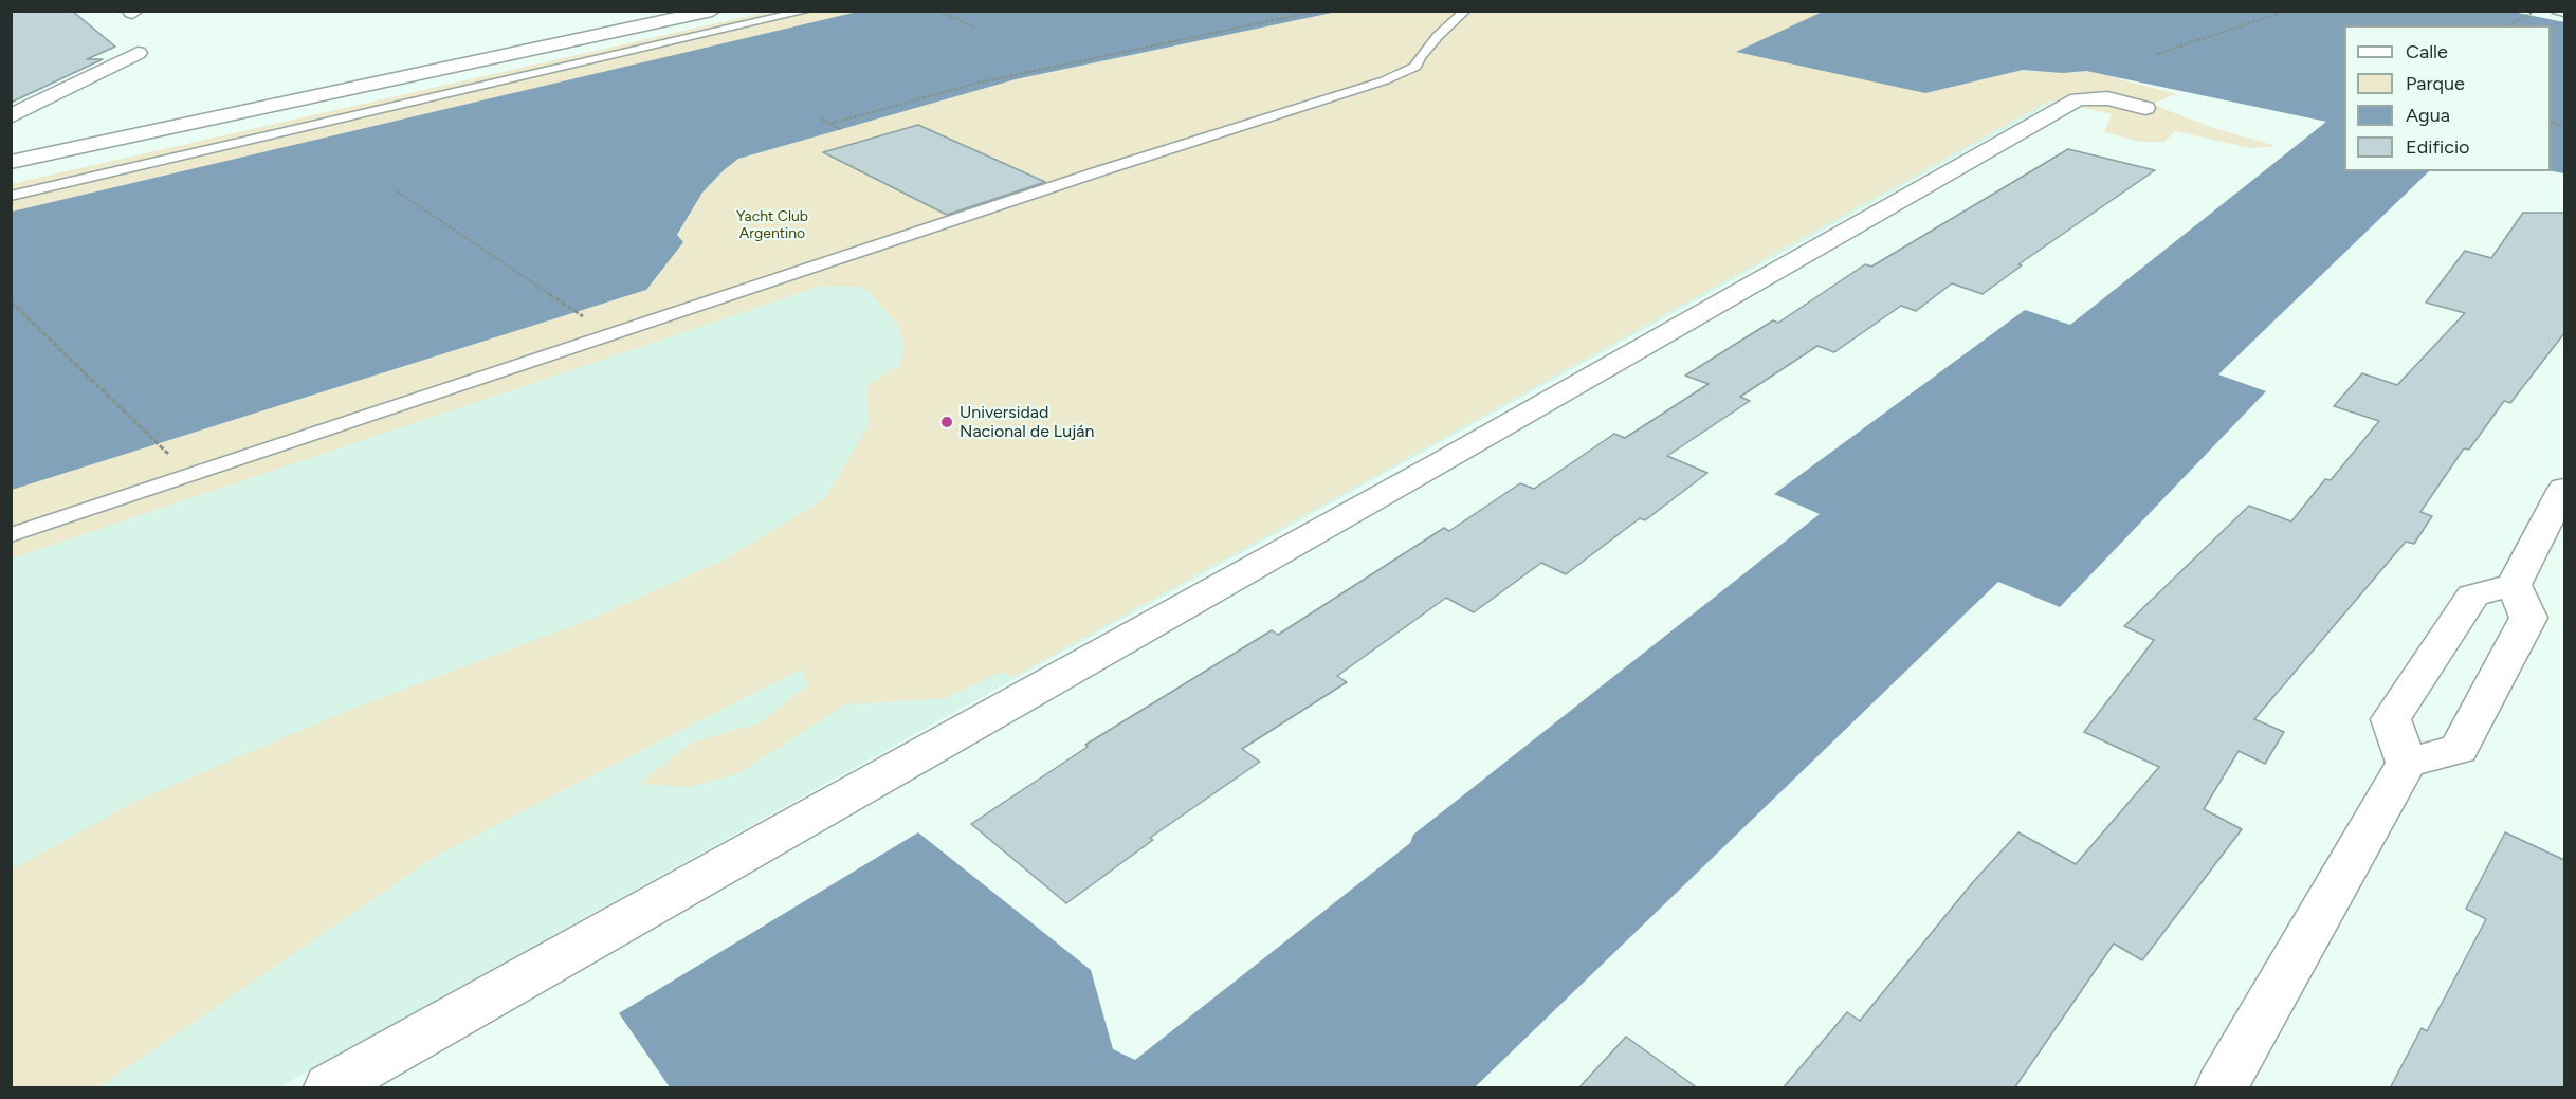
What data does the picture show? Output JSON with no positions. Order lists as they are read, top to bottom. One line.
{"parks":["Yacht Club Argentino"],"places":["Universidad Nacional de Luján"],"legend":["Calle","Parque","Agua","Edificio"]}
